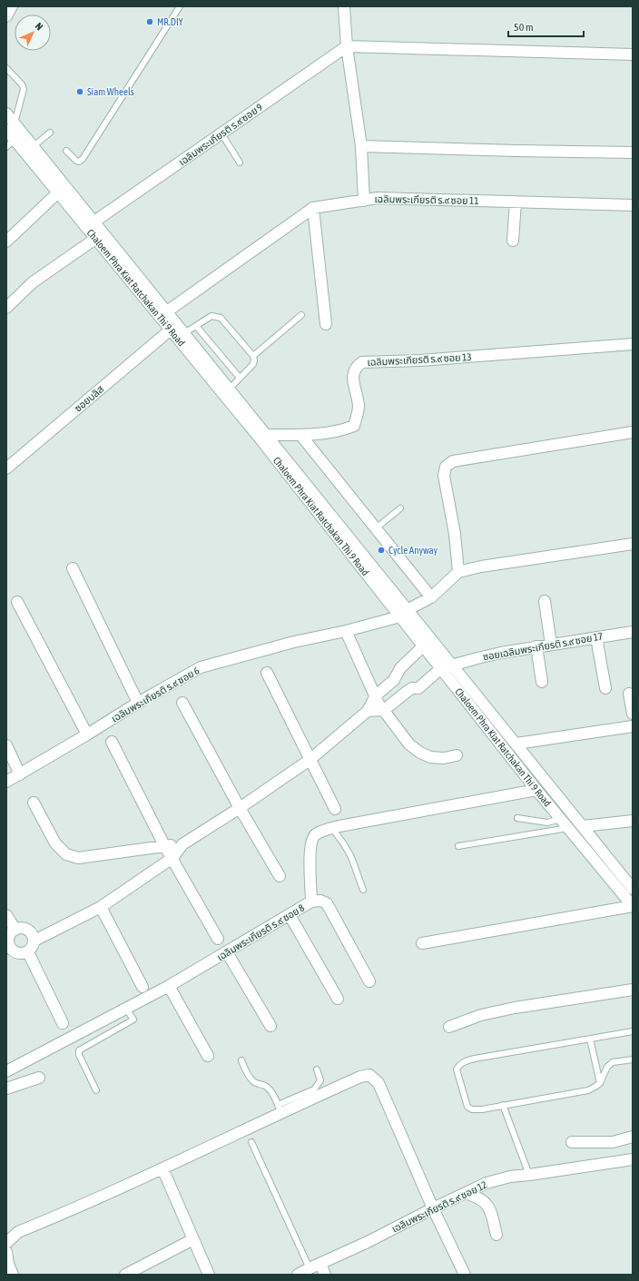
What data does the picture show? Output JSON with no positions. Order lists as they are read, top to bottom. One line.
{"streets":{"street":["เฉลิมพระเกียรติ ร.๙ ซอย 9","เฉลิมพระเกียรติ ร.๙ ซอย 11","Chaloem Phra Kiat Ratchakan Thi 9 Road","เฉลิมพระเกียรติ ร.๙ ซอย 13","ซอยบลิส","ซอยเฉลิมพระเกียรติ ร.๙ ซอย 17","เฉลิมพระเกียรติ ร.๙ ซอย 6","เฉลิมพระเกียรติ ร.๙ ซอย 8","เฉลิมพระเกียรติ ร.๙ ซอย 12"]},"crossings":[["เฉลิมพระเกียรติ ร.๙ ซอย 9","Chaloem Phra Kiat Ratchakan Thi 9 Road"],["เฉลิมพระเกียรติ ร.๙ ซอย 11","Chaloem Phra Kiat Ratchakan Thi 9 Road"],["Chaloem Phra Kiat Ratchakan Thi 9 Road","เฉลิมพระเกียรติ ร.๙ ซอย 13"],["Chaloem Phra Kiat Ratchakan Thi 9 Road","ซอยบลิส"],["Chaloem Phra Kiat Ratchakan Thi 9 Road","ซอยเฉลิมพระเกียรติ ร.๙ ซอย 17"],["Chaloem Phra Kiat Ratchakan Thi 9 Road","เฉลิมพระเกียรติ ร.๙ ซอย 6"],["Chaloem Phra Kiat Ratchakan Thi 9 Road","เฉลิมพระเกียรติ ร.๙ ซอย 8"]],"places":["MR.DIY","Siam Wheels","Cycle Anyway"],"scale_bar":"50 m","north":"top right"}
